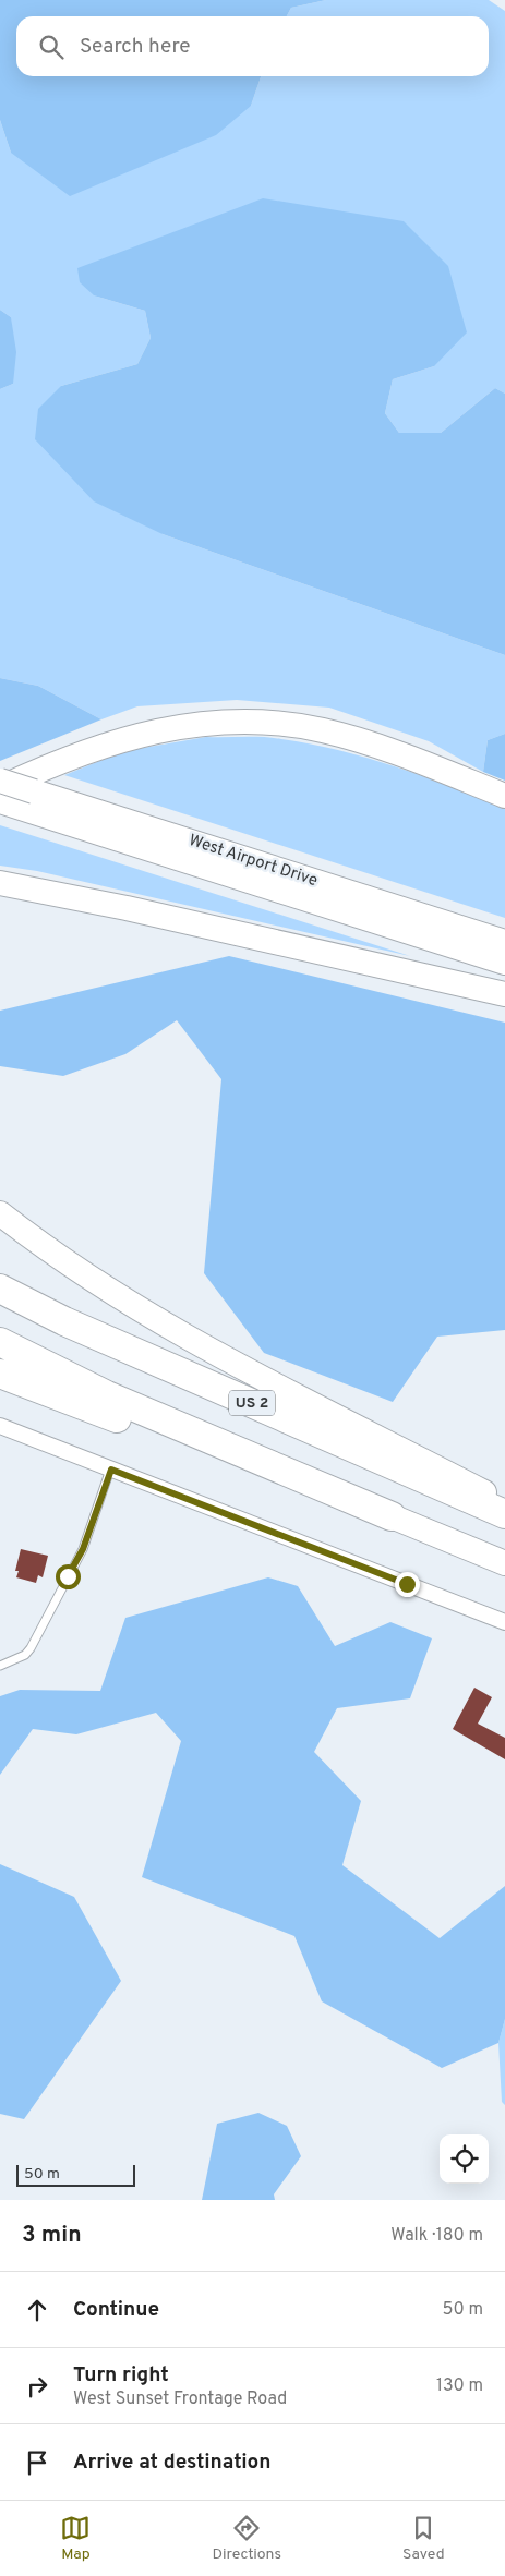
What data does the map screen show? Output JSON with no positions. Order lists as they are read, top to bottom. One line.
{"streets":{"highway":["US 2"],"main road":["West Airport Drive"]},"scale_bar":"50 m","page":{"search":"Search here","scale":"50 m","heading":["3 min","Walk · 180 m"],"list":[["Continue","50 m"],["Turn right","West Sunset Frontage Road","130 m"],"Arrive at destination"],"nav":["Map","Directions","Saved"]}}
